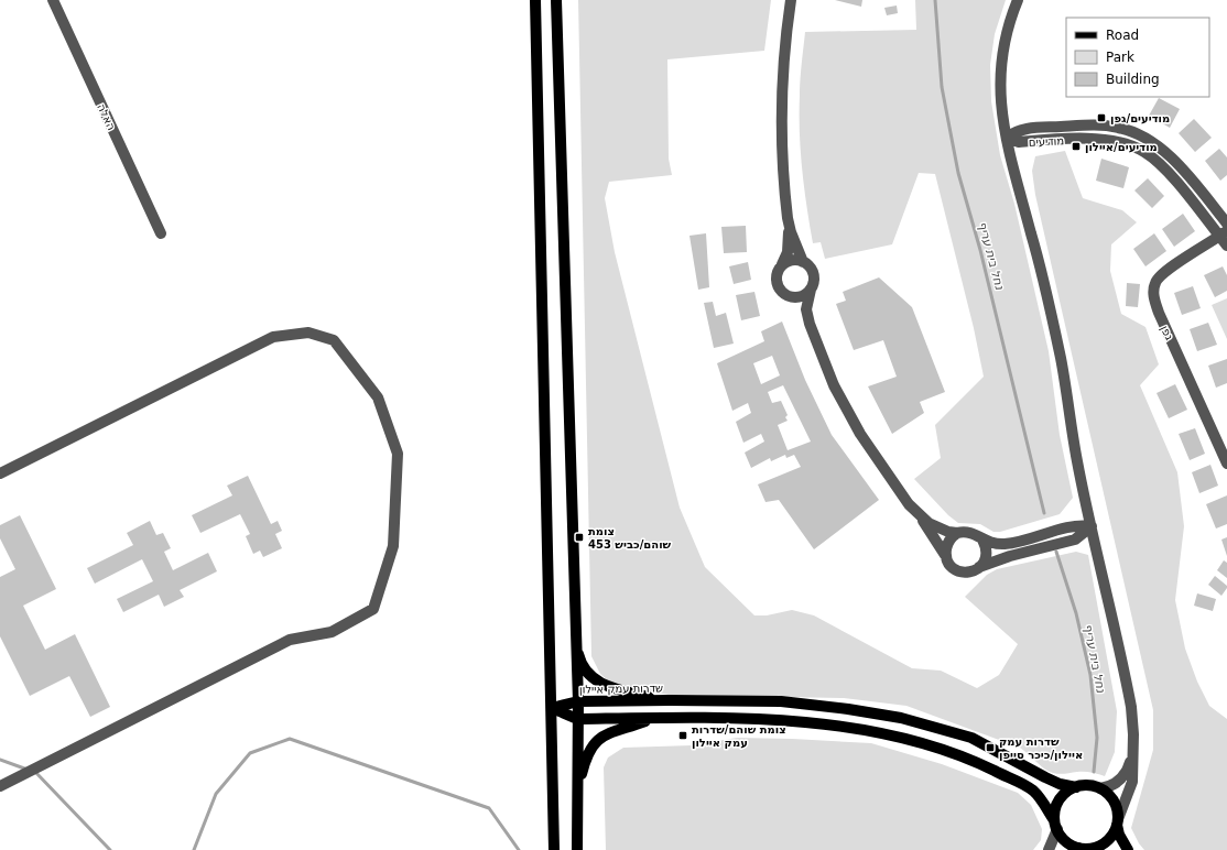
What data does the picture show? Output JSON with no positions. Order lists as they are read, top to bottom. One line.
{"streets":{"main road":["שדרות עמק איילון"],"street":["האלה","מודיעים","גפן"]},"crossings":[["מודיעים","גפן"]],"water":["נחל בית עריף"],"places":{"transit":["מודיעים/גפן","מודיעים/איילון","צומת שוהם/כביש 453","צומת שוהם/שדרות עמק איילון","שדרות עמק איילון/כיכר סייפן"]},"legend":["Road","Park","Building"]}
